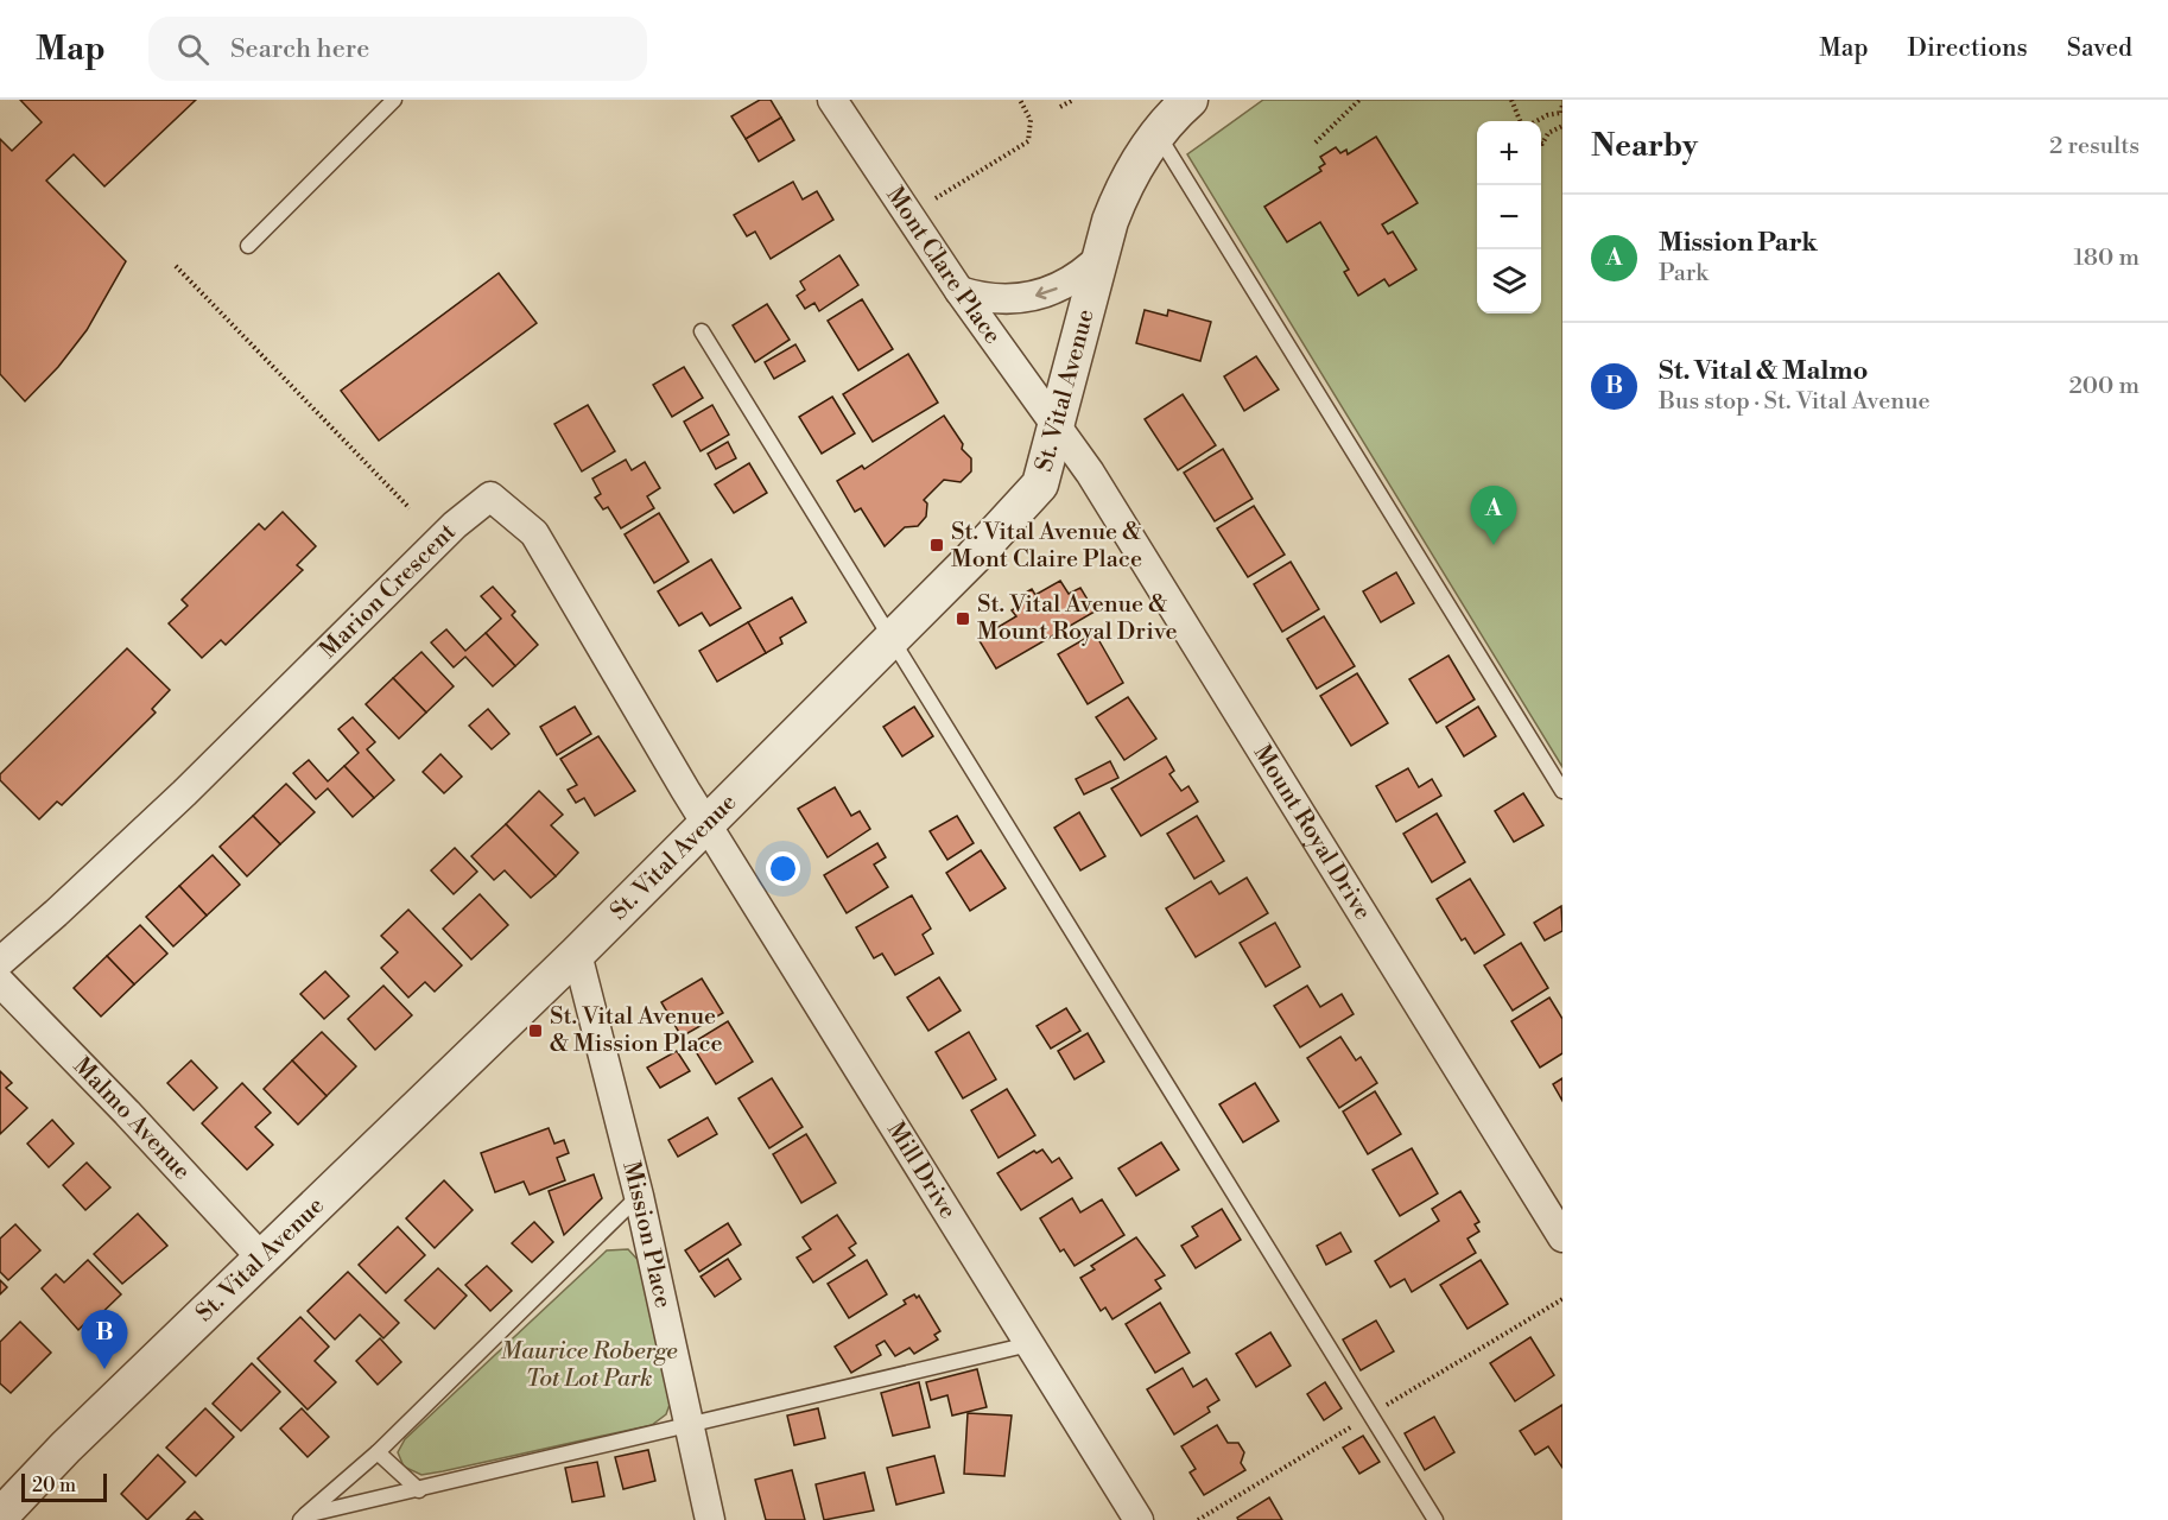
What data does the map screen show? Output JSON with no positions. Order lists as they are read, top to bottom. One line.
{"streets":{"street":["Mont Clare Place","St. Vital Avenue","Marion Crescent","Mount Royal Drive","Malmo Avenue","Mill Drive","Mission Place"]},"crossings":[["Mont Clare Place","St. Vital Avenue"],["Mont Clare Place","Mount Royal Drive"],["St. Vital Avenue","Marion Crescent"],["St. Vital Avenue","Mount Royal Drive"],["St. Vital Avenue","Malmo Avenue"],["St. Vital Avenue","Mill Drive"],["St. Vital Avenue","Mission Place"],["Marion Crescent","Mill Drive"]],"parks":["Maurice Roberge Tot Lot Park"],"places":{"transit":["St. Vital Avenue & Mont Claire Place","St. Vital Avenue & Mount Royal Drive","St. Vital Avenue & Mission Place"]},"scale_bar":"20 m","page":{"header":"Map","search":"Search here","nav":["Map","Directions","Saved"],"heading":["Nearby","2 results"],"map_buttons":["+","−"],"list":[{"mark":"A","name":"Mission Park","note":"Park","value":"180 m"},{"mark":"B","name":"St. Vital & Malmo","note":"Bus stop · St. Vital Avenue","value":"200 m"}],"pins":["A","B"],"scale":"20 m"}}
